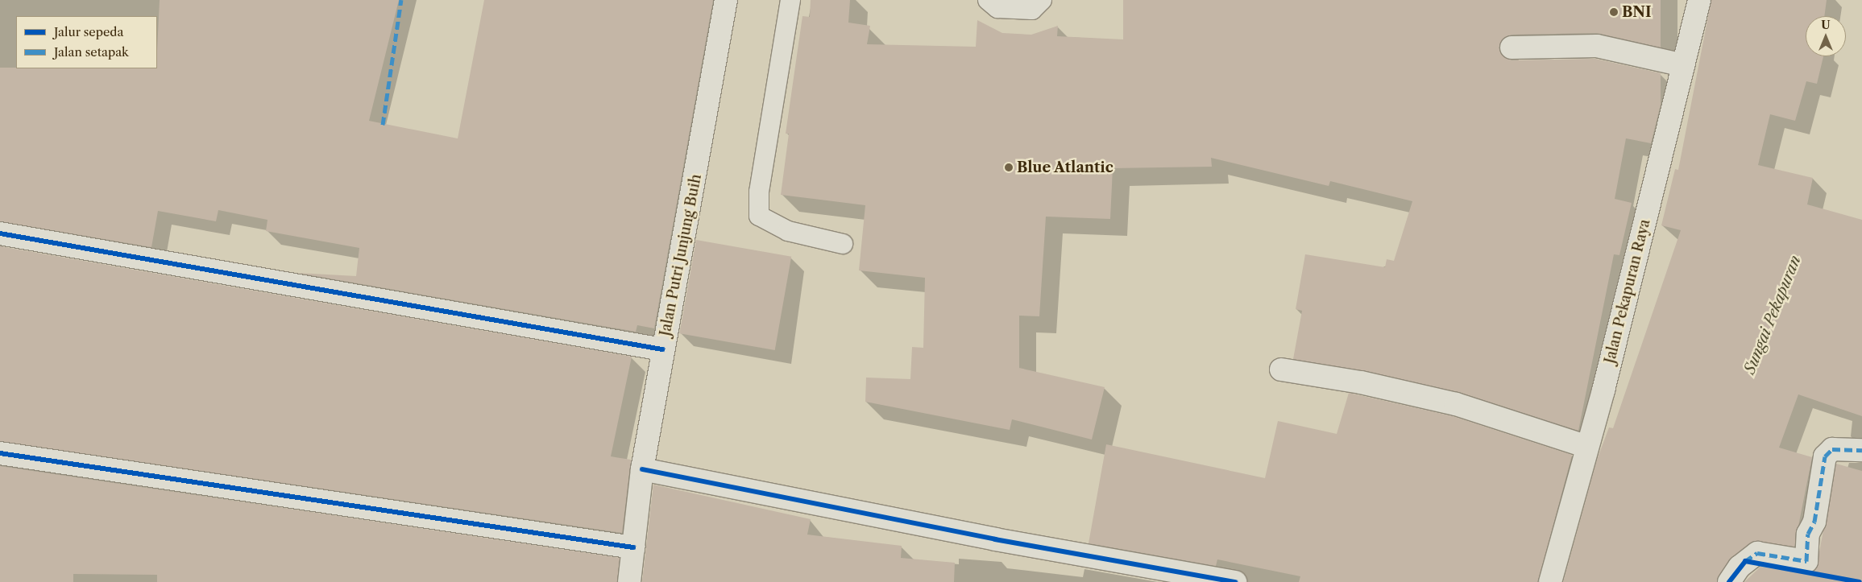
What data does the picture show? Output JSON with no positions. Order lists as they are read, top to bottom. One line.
{"streets":{"street":["Jalan Putri Junjung Buih","Jalan Pekapuran Raya"]},"water":["Sungai Pekapuran"],"places":["BNI","Blue Atlantic"],"legend":["Jalur sepeda","Jalan setapak"],"north":"top"}
